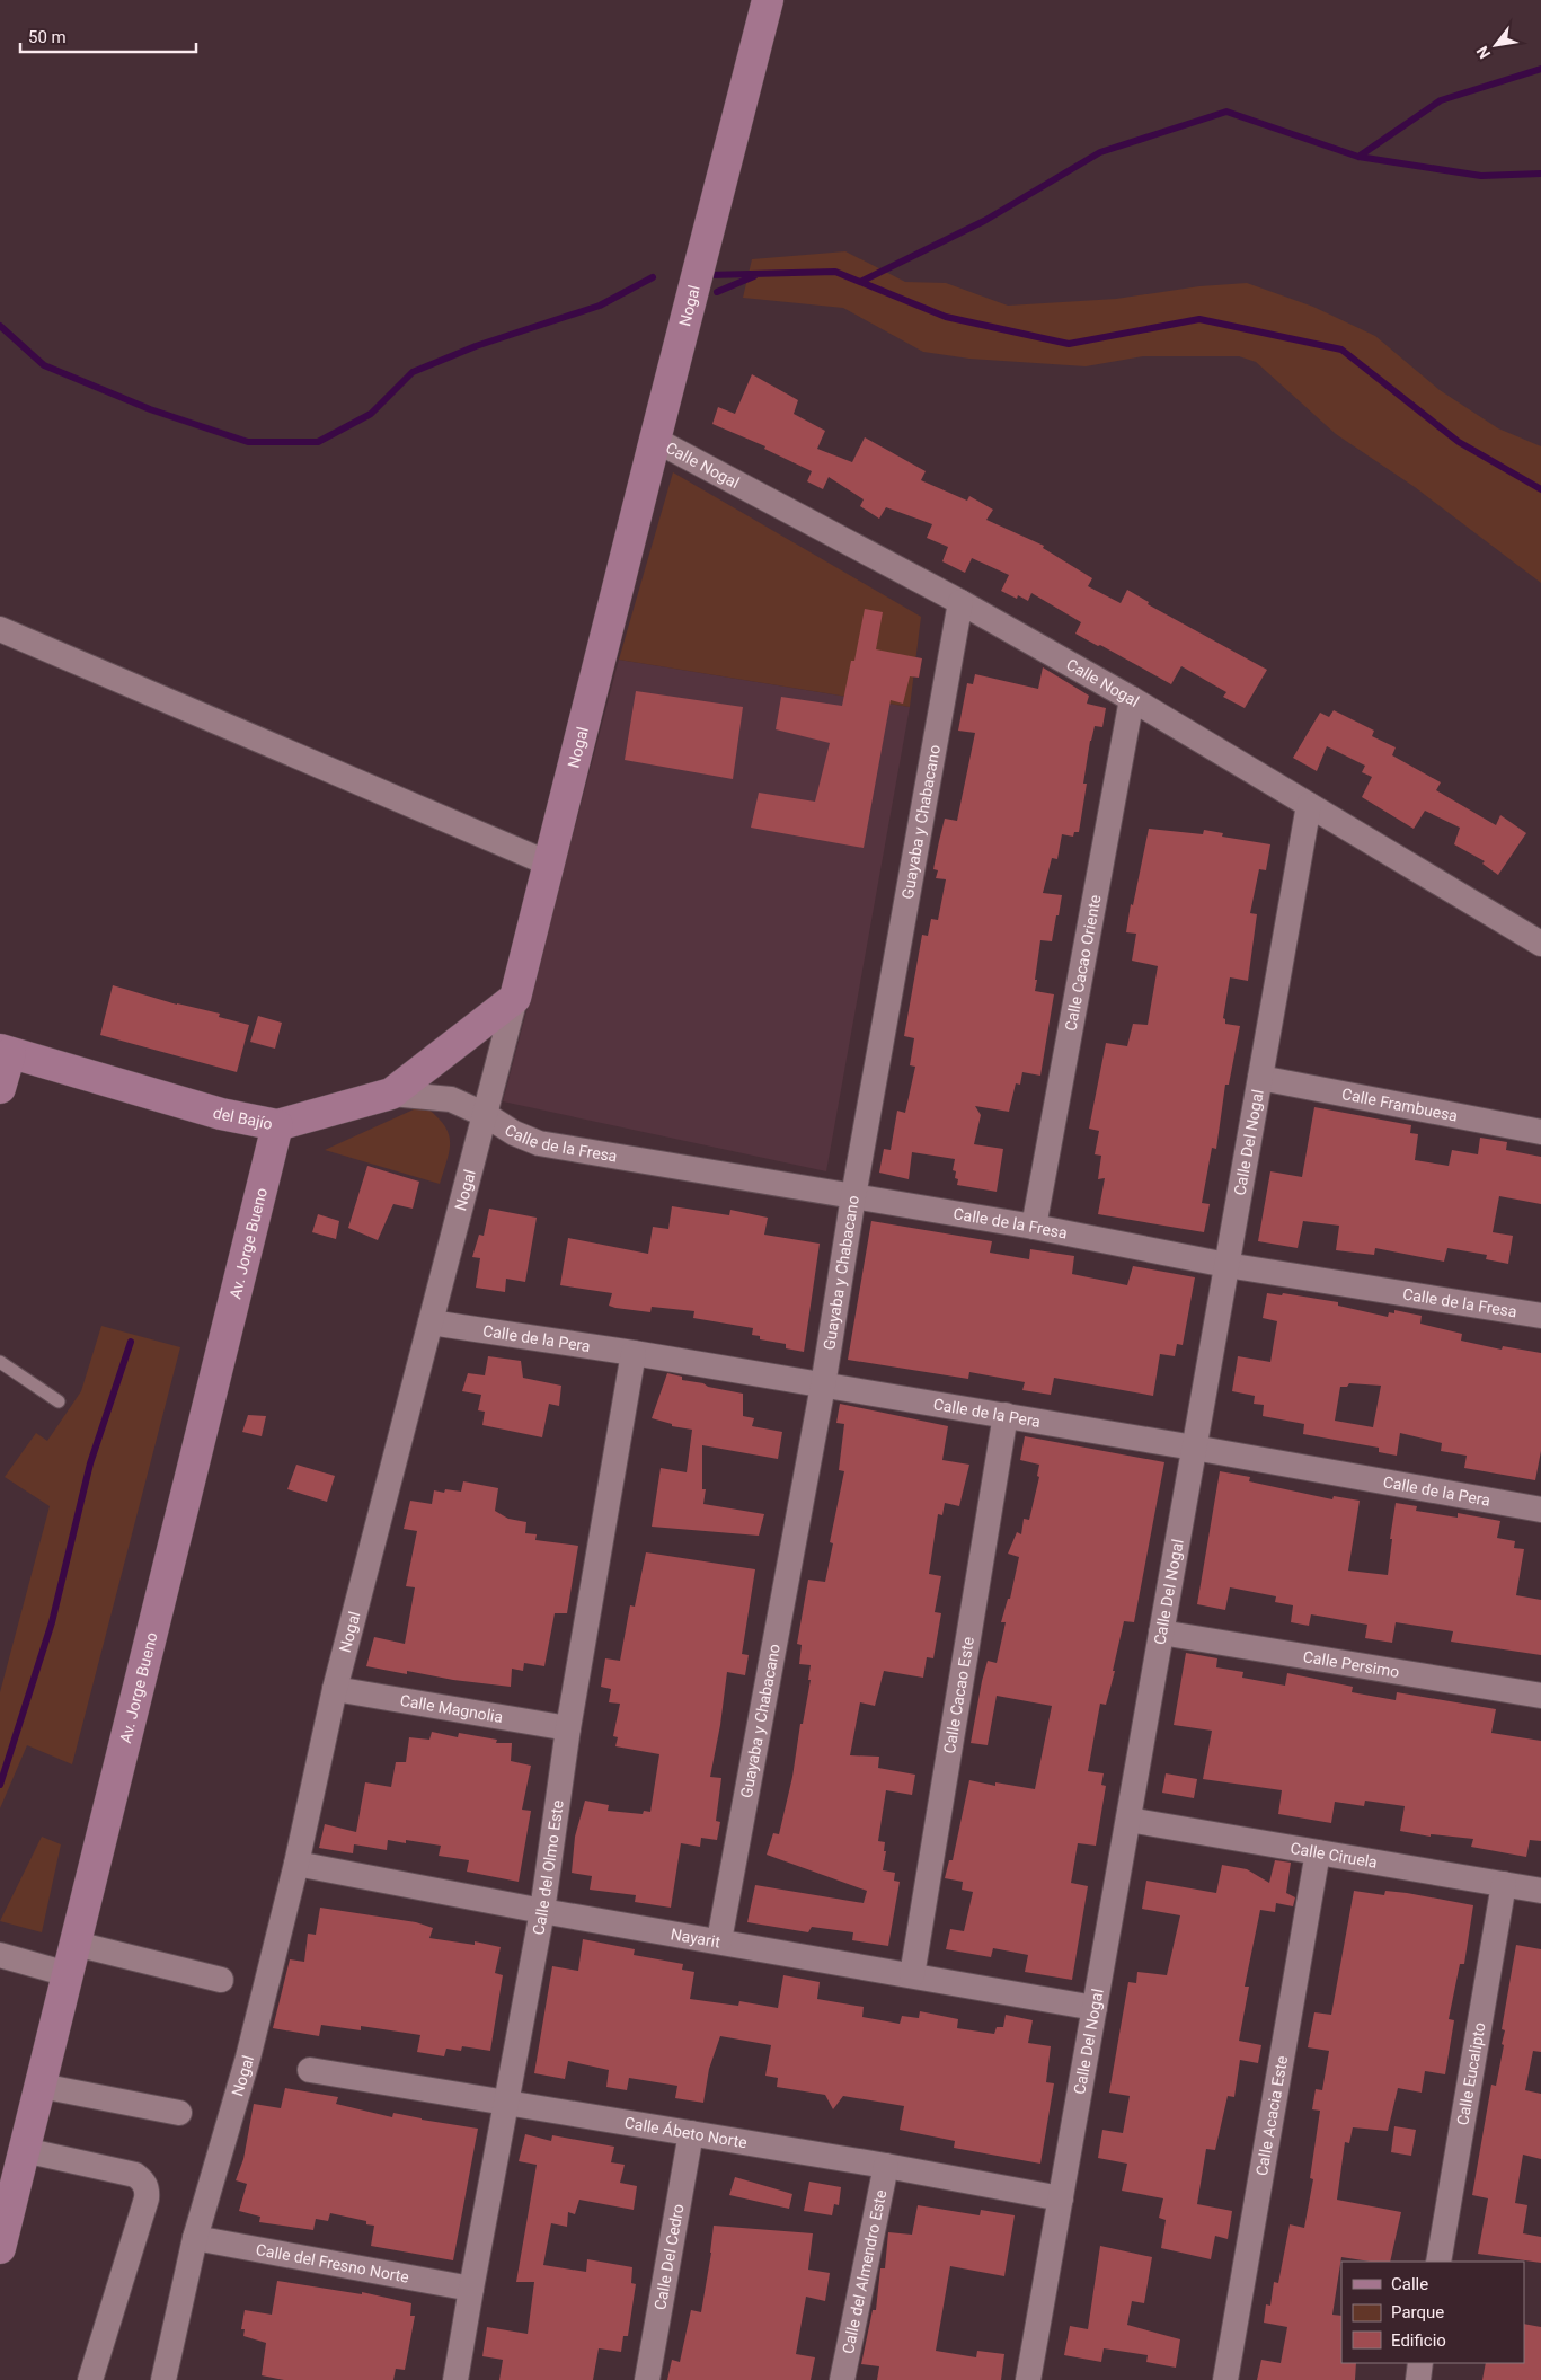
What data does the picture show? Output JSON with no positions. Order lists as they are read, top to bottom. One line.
{"streets":{"street":["Nogal","Calle Nogal","Guayaba y Chabacano","Calle Cacao Oriente","Calle Frambuesa","del Bajío","Calle de la Fresa","Calle Del Nogal","Av. Jorge Bueno","Calle de la Pera","Calle Persimo","Calle Cacao Este","Calle Magnolia","Calle Ciruela","Calle del Olmo Este","Nayarit","Calle Eucalipto","Calle Acacia Este","Calle Ábeto Norte","Calle Del Cedro","Calle del Fresno Norte","Calle del Almendro Este"]},"crossings":[["Nogal","Calle Nogal"],["Nogal","del Bajío"],["Nogal","Calle de la Fresa"],["Nogal","Calle de la Pera"],["Nogal","Calle Magnolia"],["Nogal","Nayarit"],["Nogal","Calle del Fresno Norte"],["Calle Nogal","Guayaba y Chabacano"],["Calle Nogal","Calle Cacao Oriente"],["Calle Nogal","Calle Del Nogal"],["Guayaba y Chabacano","Calle de la Fresa"],["Guayaba y Chabacano","Calle de la Pera"],["Guayaba y Chabacano","Nayarit"],["Calle Cacao Oriente","Calle de la Fresa"],["Calle Frambuesa","Calle Del Nogal"],["del Bajío","Calle de la Fresa"],["del Bajío","Av. Jorge Bueno"],["Calle de la Fresa","Calle Del Nogal"],["Calle Del Nogal","Calle de la Pera"],["Calle Del Nogal","Calle Persimo"],["Calle Del Nogal","Calle Ciruela"],["Calle Del Nogal","Nayarit"],["Calle Del Nogal","Calle Ábeto Norte"],["Calle de la Pera","Calle Cacao Este"],["Calle de la Pera","Calle del Olmo Este"],["Calle Cacao Este","Nayarit"],["Calle Magnolia","Calle del Olmo Este"],["Calle Ciruela","Calle Eucalipto"],["Calle Ciruela","Calle Acacia Este"],["Calle del Olmo Este","Nayarit"],["Calle del Olmo Este","Calle Ábeto Norte"],["Calle del Olmo Este","Calle del Fresno Norte"],["Calle Ábeto Norte","Calle Del Cedro"],["Calle Ábeto Norte","Calle del Almendro Este"]],"legend":["Calle","Parque","Edificio"],"scale_bar":"50 m","north":"bottom left"}
